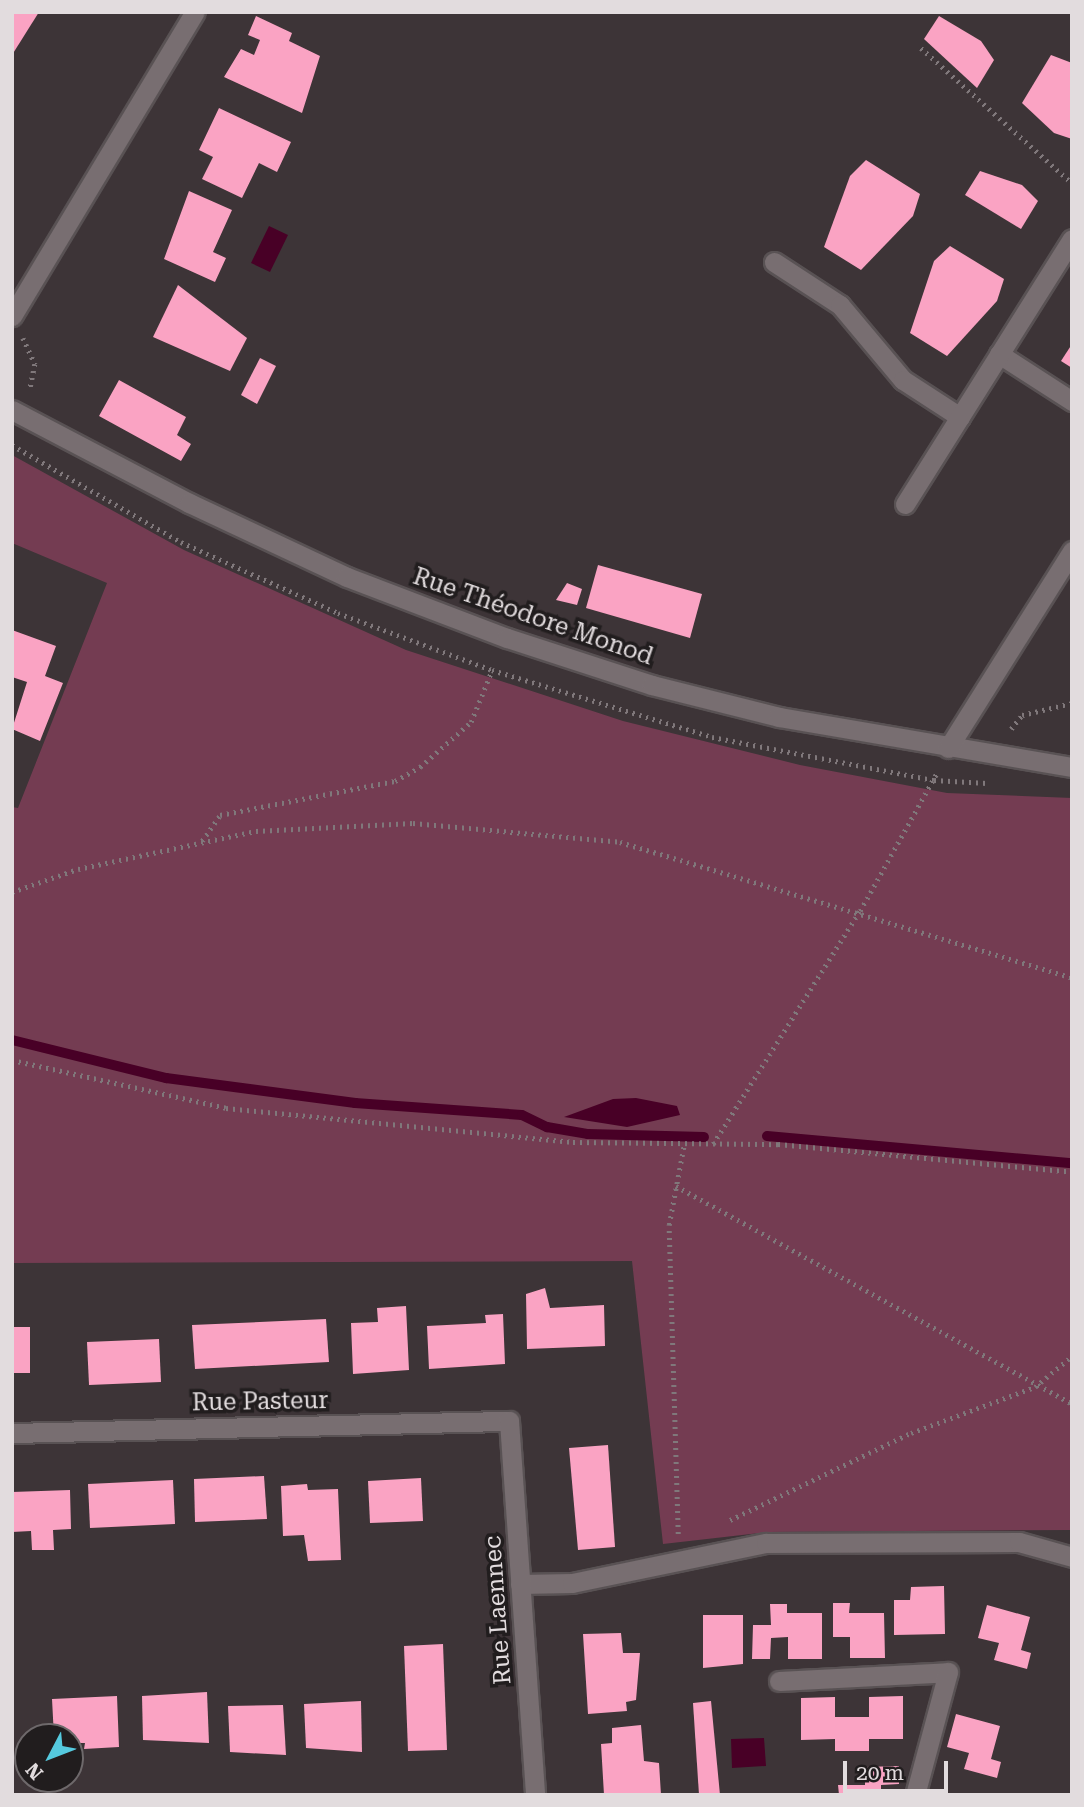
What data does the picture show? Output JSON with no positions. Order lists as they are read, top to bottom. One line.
{"streets":{"street":["Rue Théodore Monod","Rue Pasteur","Rue Laennec"]},"crossings":[["Rue Pasteur","Rue Laennec"]],"scale_bar":"20 m","north":"bottom left"}
